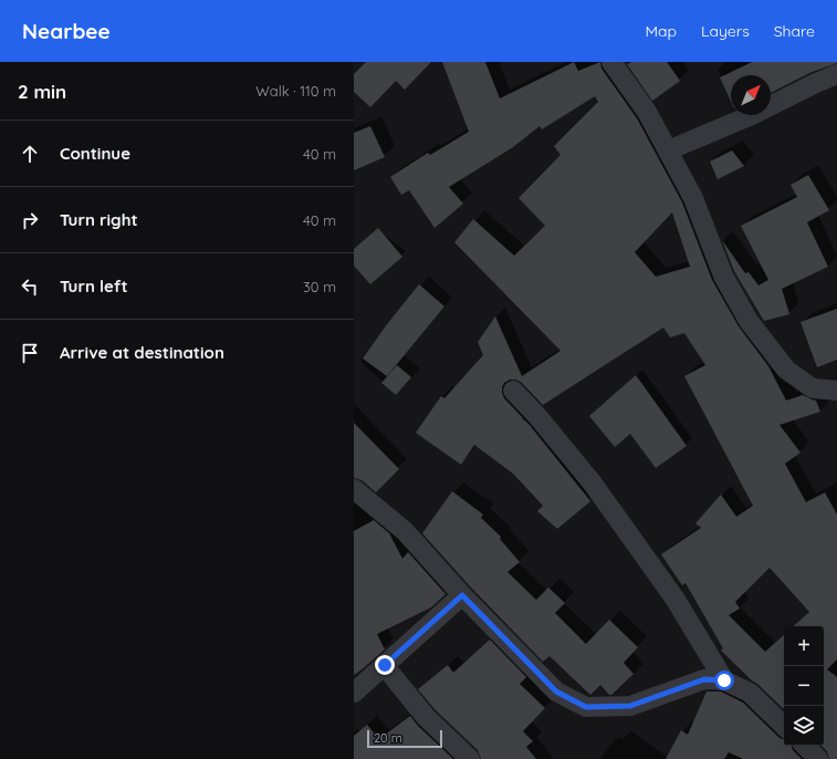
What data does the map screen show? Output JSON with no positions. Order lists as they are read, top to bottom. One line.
{"scale_bar":"20 m","north":"top right","page":{"header":"Nearbee","nav":["Map","Layers","Share"],"heading":["2 min","Walk · 110 m"],"list":[["Continue","40 m"],["Turn right","40 m"],["Turn left","30 m"],"Arrive at destination"],"map_buttons":["+","−"],"scale":"20 m"}}
